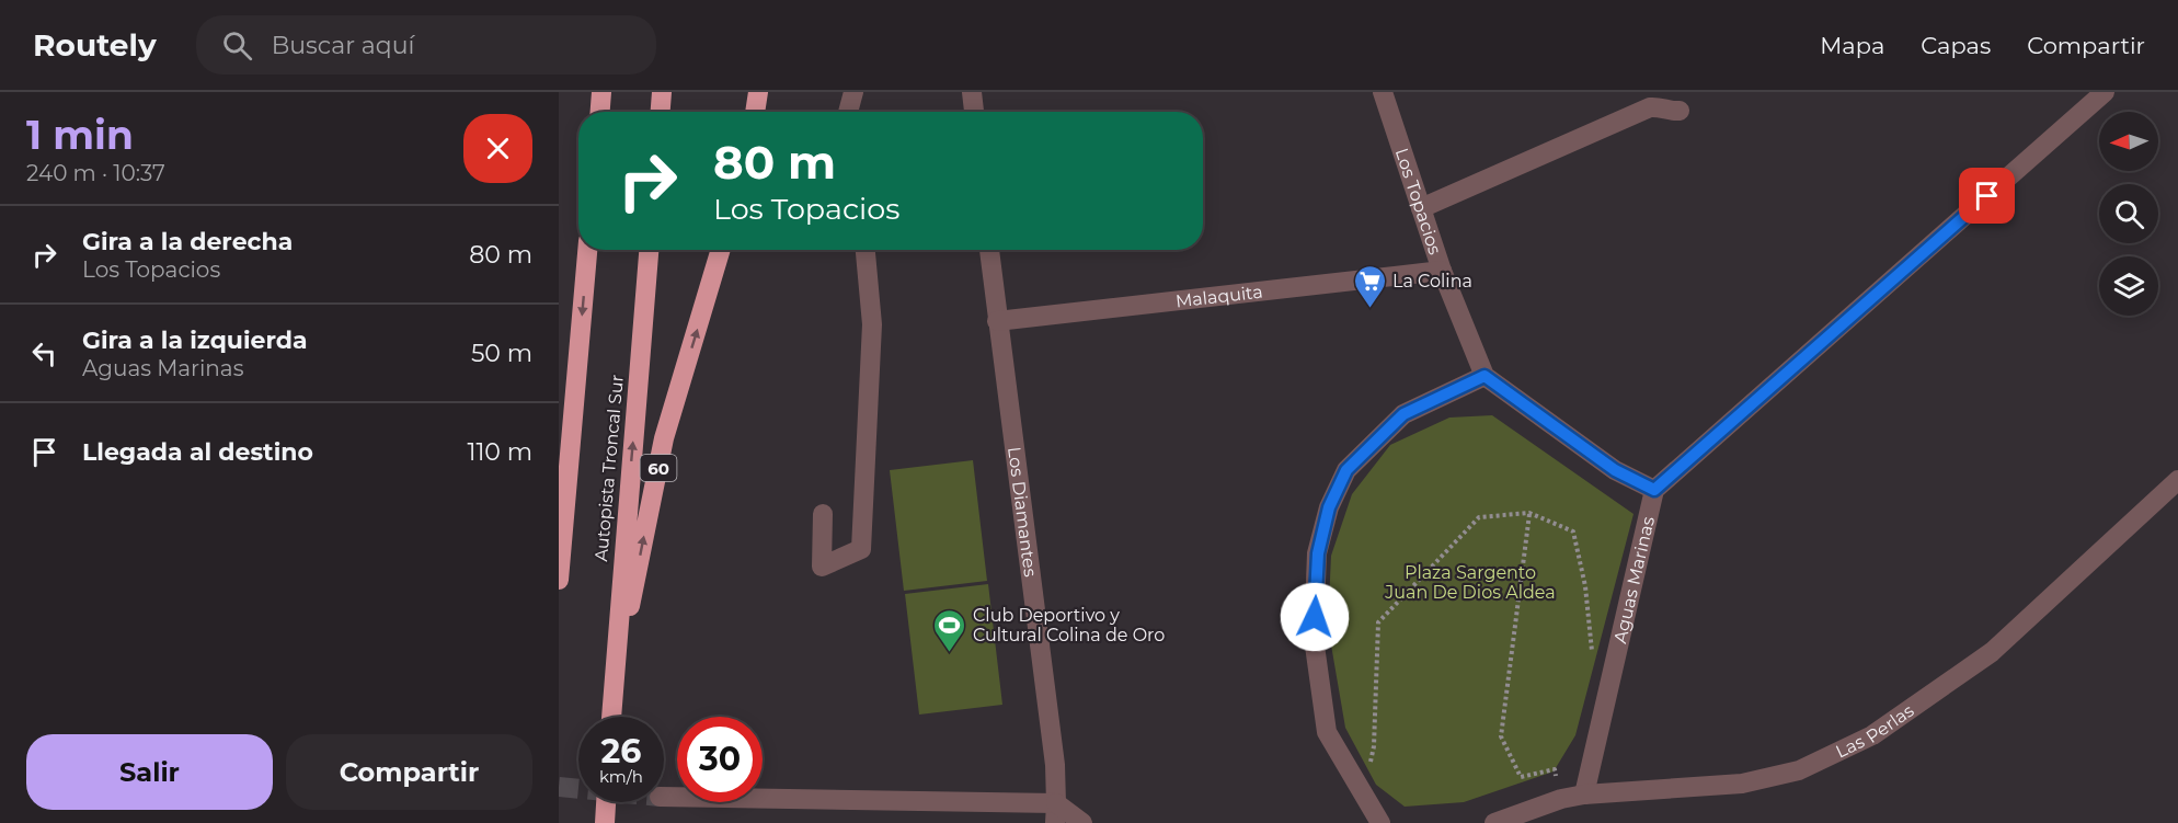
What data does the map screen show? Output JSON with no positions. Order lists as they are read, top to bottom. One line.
{"streets":{"highway":["Autopista Troncal Sur","60"],"street":["Los Topacios","Malaquita","Los Diamantes","Aguas Marinas","Las Perlas"]},"crossings":[["Los Topacios","Malaquita"],["Malaquita","Los Diamantes"],["Aguas Marinas","Las Perlas"]],"parks":["Plaza Sargento Juan De Dios Aldea"],"places":{"supermarket":["La Colina"],"sports":["Club Deportivo y Cultural Colina de Oro"]},"north":"left","page":{"header":"Routely","search":"Buscar aquí","nav":["Mapa","Capas","Compartir"],"heading":["1 min","240 m · 10:37"],"turn":["80 m","Los Topacios"],"list":[{"name":"Gira a la derecha","note":"Los Topacios","value":"80 m"},{"name":"Gira a la izquierda","note":"Aguas Marinas","value":"50 m"},{"name":"Llegada al destino","value":"110 m"}],"speed":"26 km/h","limit":"30","buttons":["Salir","Compartir"]}}
